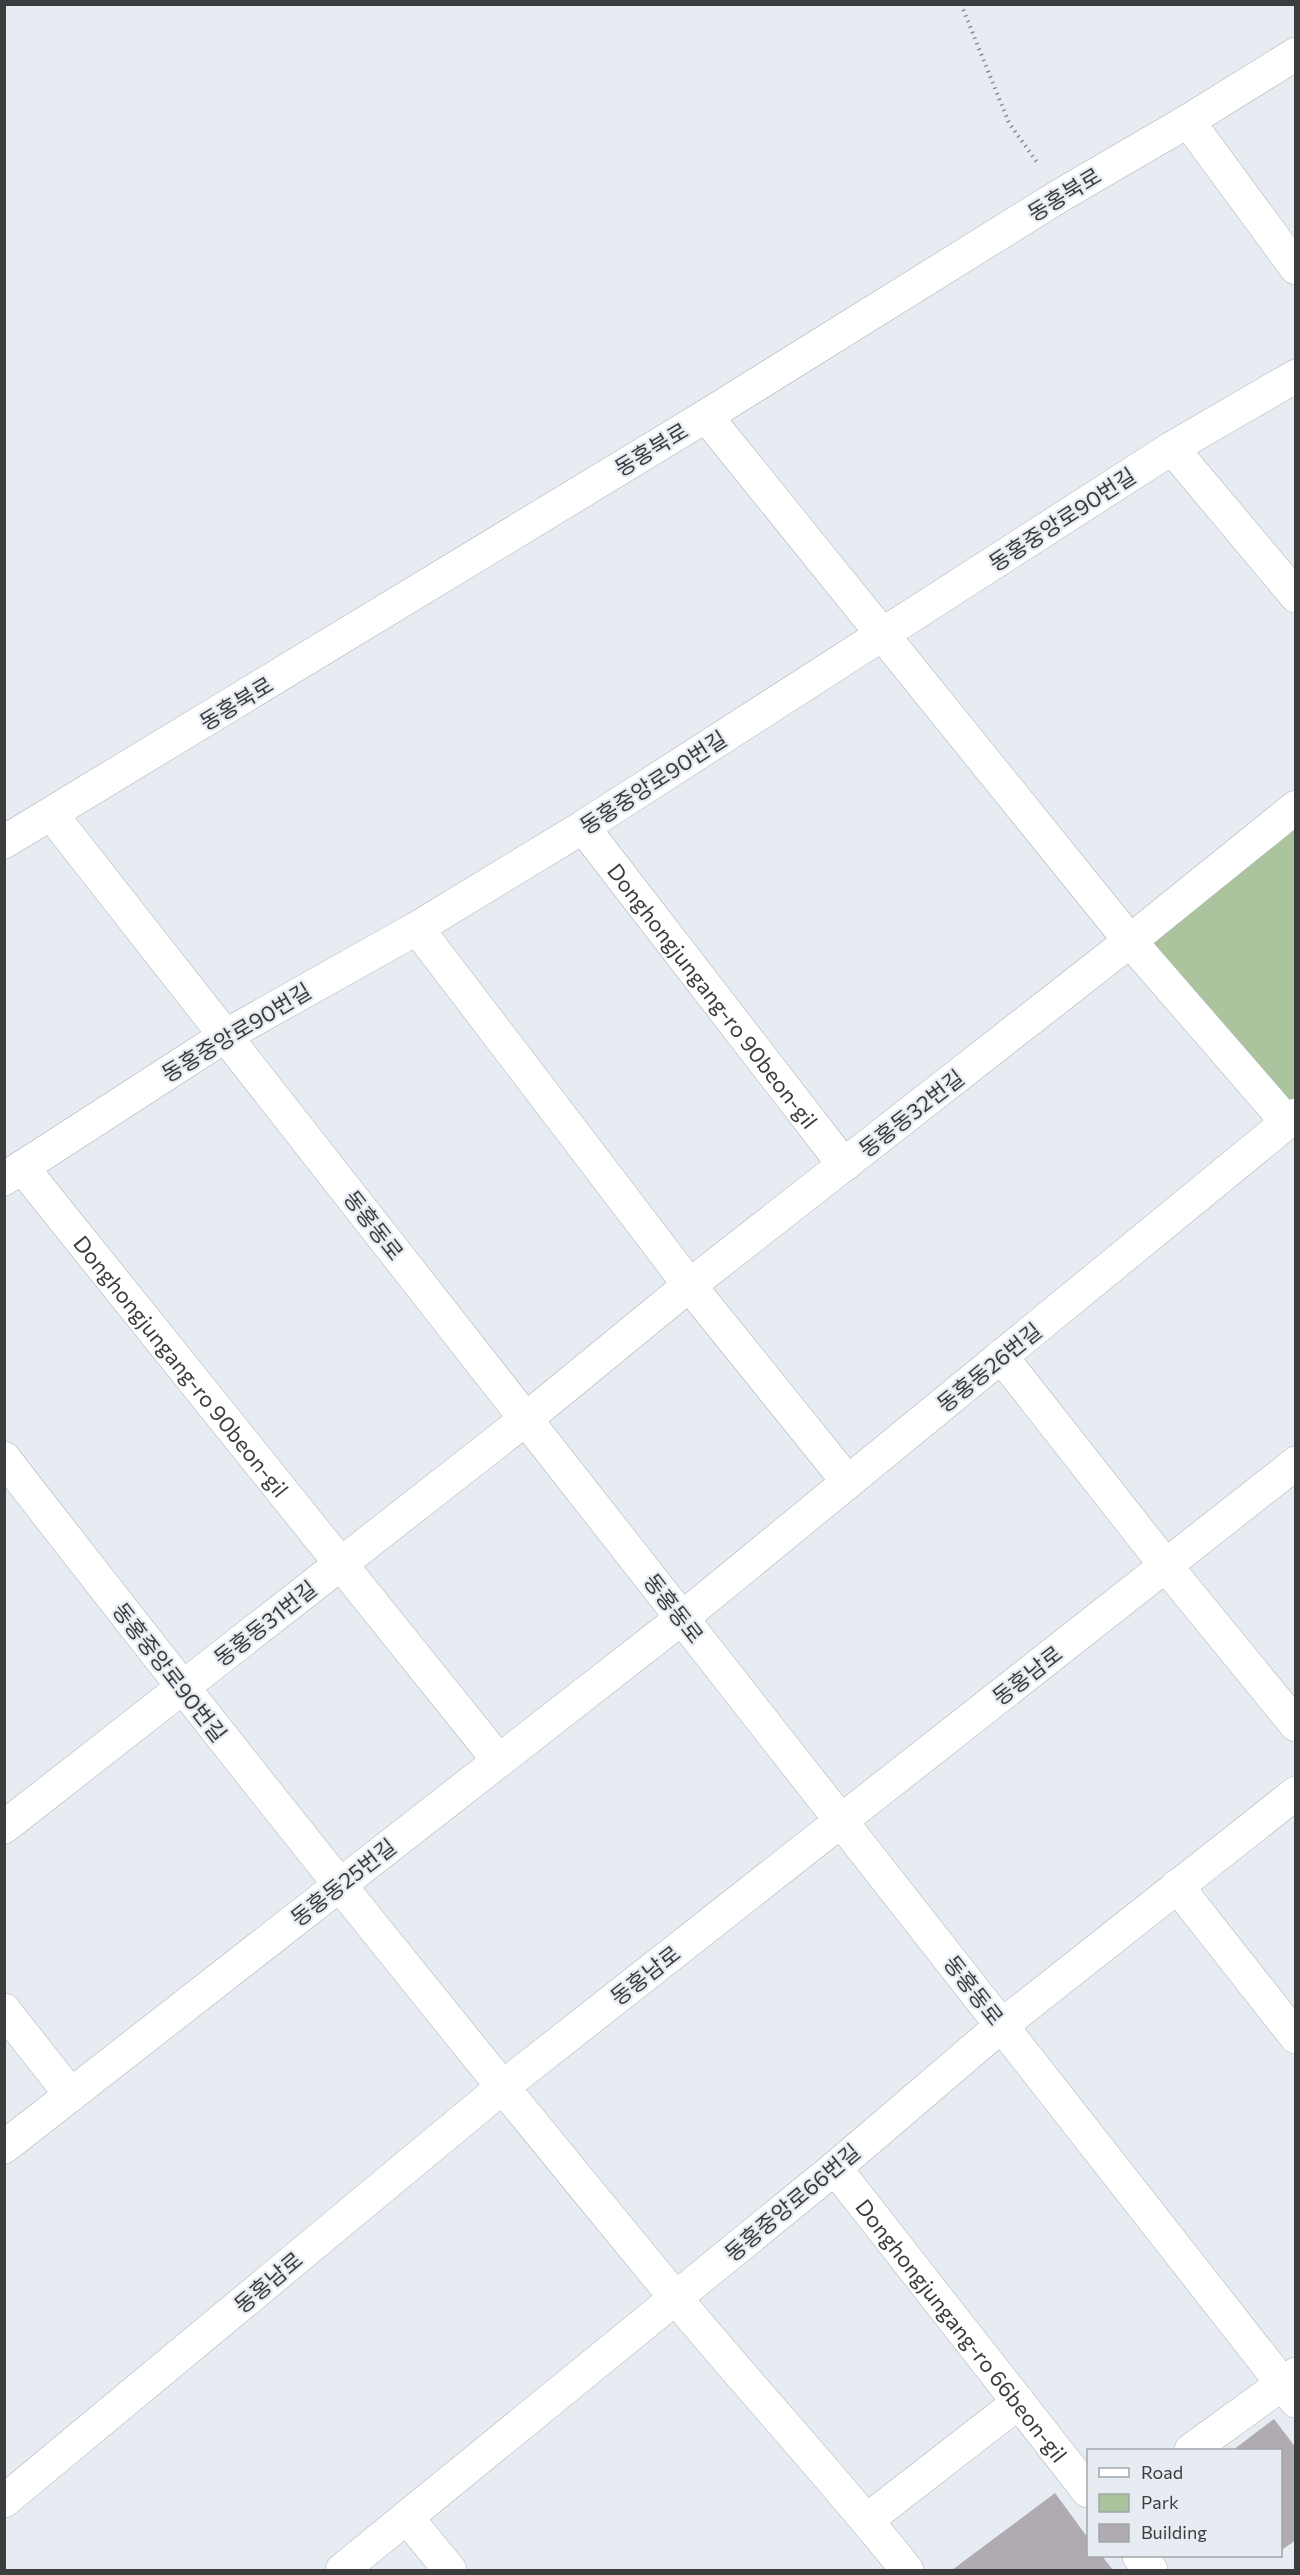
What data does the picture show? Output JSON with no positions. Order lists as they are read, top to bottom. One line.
{"streets":{"street":["동홍북로","동홍중앙로90번길","Donghongjungang-ro 90beon-gil","동홍동32번길","동홍동로","동홍동26번길","동홍동31번길","동홍남로","동홍동25번길","동홍중앙로66번길","Donghongjungang-ro 66beon-gil"]},"crossings":[["동홍북로","동홍동로"],["동홍중앙로90번길","Donghongjungang-ro 90beon-gil"],["동홍중앙로90번길","동홍동로"],["동홍중앙로90번길","동홍동31번길"],["동홍중앙로90번길","동홍남로"],["동홍중앙로90번길","동홍동25번길"],["동홍중앙로90번길","동홍중앙로66번길"],["Donghongjungang-ro 90beon-gil","동홍동32번길"],["Donghongjungang-ro 90beon-gil","동홍동31번길"],["Donghongjungang-ro 90beon-gil","동홍동25번길"],["동홍동32번길","동홍동로"],["동홍동32번길","동홍동31번길"],["동홍동로","동홍동26번길"],["동홍동로","동홍동31번길"],["동홍동로","동홍남로"],["동홍동로","동홍동25번길"],["동홍동로","동홍중앙로66번길"],["동홍동26번길","동홍동25번길"],["동홍중앙로66번길","Donghongjungang-ro 66beon-gil"]],"legend":["Road","Park","Building"]}
